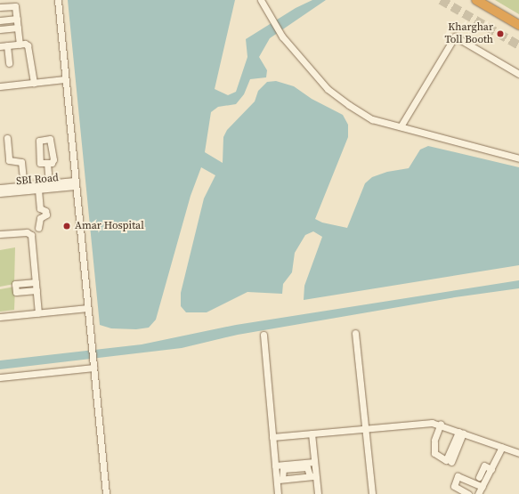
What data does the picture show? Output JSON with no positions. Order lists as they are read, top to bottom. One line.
{"streets":{"street":["SBI Road"]},"places":["Kharghar Toll Booth","Amar Hospital"]}
